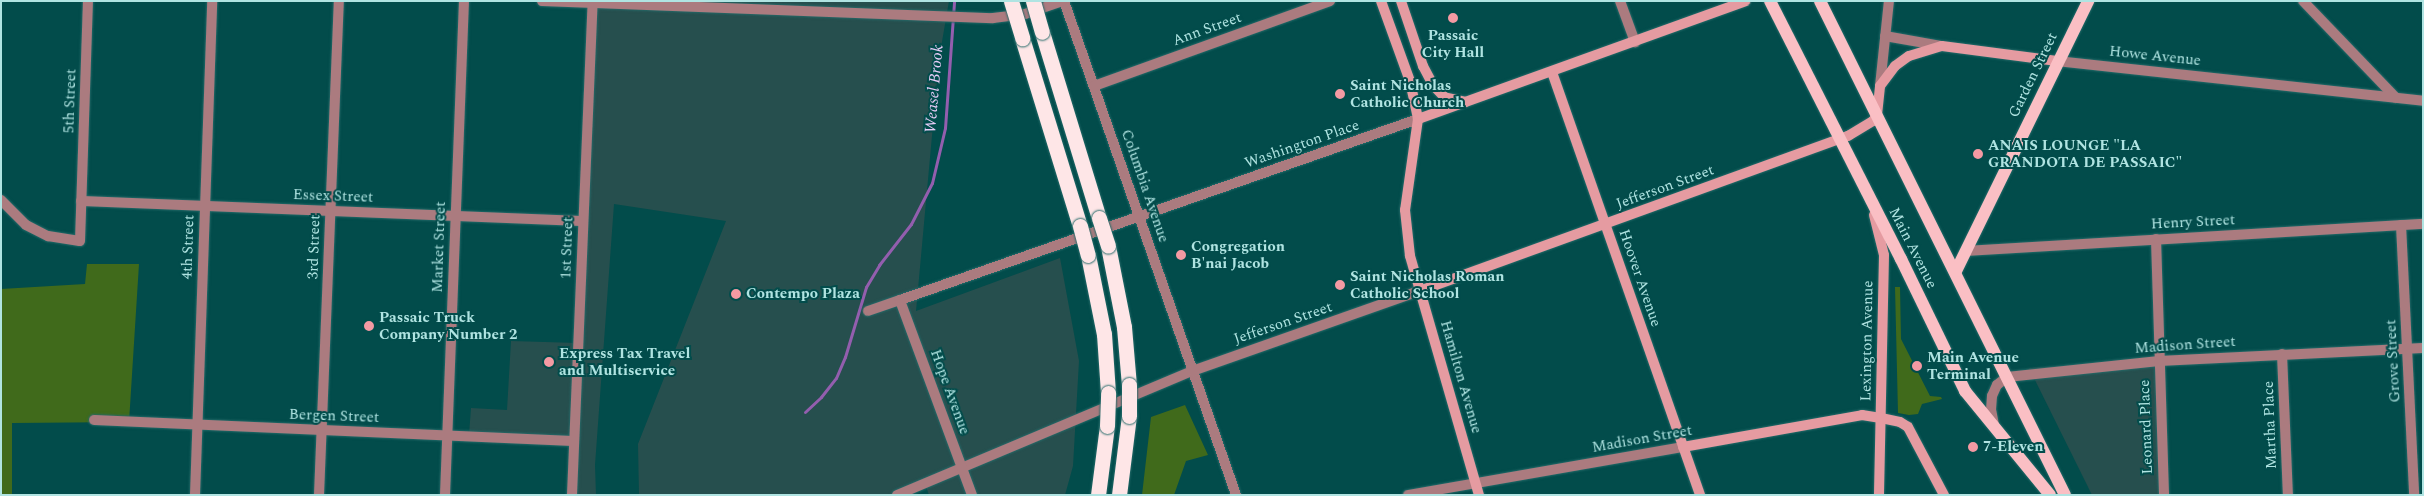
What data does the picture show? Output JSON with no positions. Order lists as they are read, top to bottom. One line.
{"streets":{"main road":["Howe Avenue","Garden Street","Washington Place","Jefferson Street","Main Avenue","Hoover Avenue","Lexington Avenue","Madison Street","Hamilton Avenue"],"street":["Ann Street","5th Street","Columbia Avenue","Essex Street","Henry Street","4th Street","3rd Street","Market Street","1st Street","Grove Street","Hope Avenue","Bergen Street","Martha Place","Leonard Place"]},"crossings":[["Ann Street","Columbia Avenue"],["Howe Avenue","Garden Street"],["Garden Street","Henry Street"],["Garden Street","Main Avenue"],["5th Street","Essex Street"],["Washington Place","Columbia Avenue"],["Washington Place","Hoover Avenue"],["Washington Place","Hamilton Avenue"],["Washington Place","Hope Avenue"],["Columbia Avenue","Jefferson Street"],["Jefferson Street","Main Avenue"],["Jefferson Street","Hoover Avenue"],["Jefferson Street","Hamilton Avenue"],["Jefferson Street","Hope Avenue"],["Essex Street","4th Street"],["Essex Street","3rd Street"],["Essex Street","Market Street"],["Essex Street","1st Street"],["Henry Street","Grove Street"],["Henry Street","Leonard Place"],["4th Street","Bergen Street"],["3rd Street","Bergen Street"],["Market Street","Bergen Street"],["1st Street","Bergen Street"],["Main Avenue","Lexington Avenue"],["Main Avenue","Madison Street"],["Hoover Avenue","Madison Street"],["Lexington Avenue","Madison Street"],["Madison Street","Grove Street"],["Madison Street","Hamilton Avenue"],["Madison Street","Martha Place"],["Madison Street","Leonard Place"]],"water":["Weasel Brook"],"places":["Passaic City Hall","Saint Nicholas Catholic Church","ANAIS LOUNGE \"LA GRANDOTA DE PASSAIC\"","Congregation B'nai Jacob","Saint Nicholas Roman Catholic School","Contempo Plaza","Passaic Truck Company Number 2","Express Tax Travel and Multiservice","Main Avenue Terminal","7-Eleven"]}
